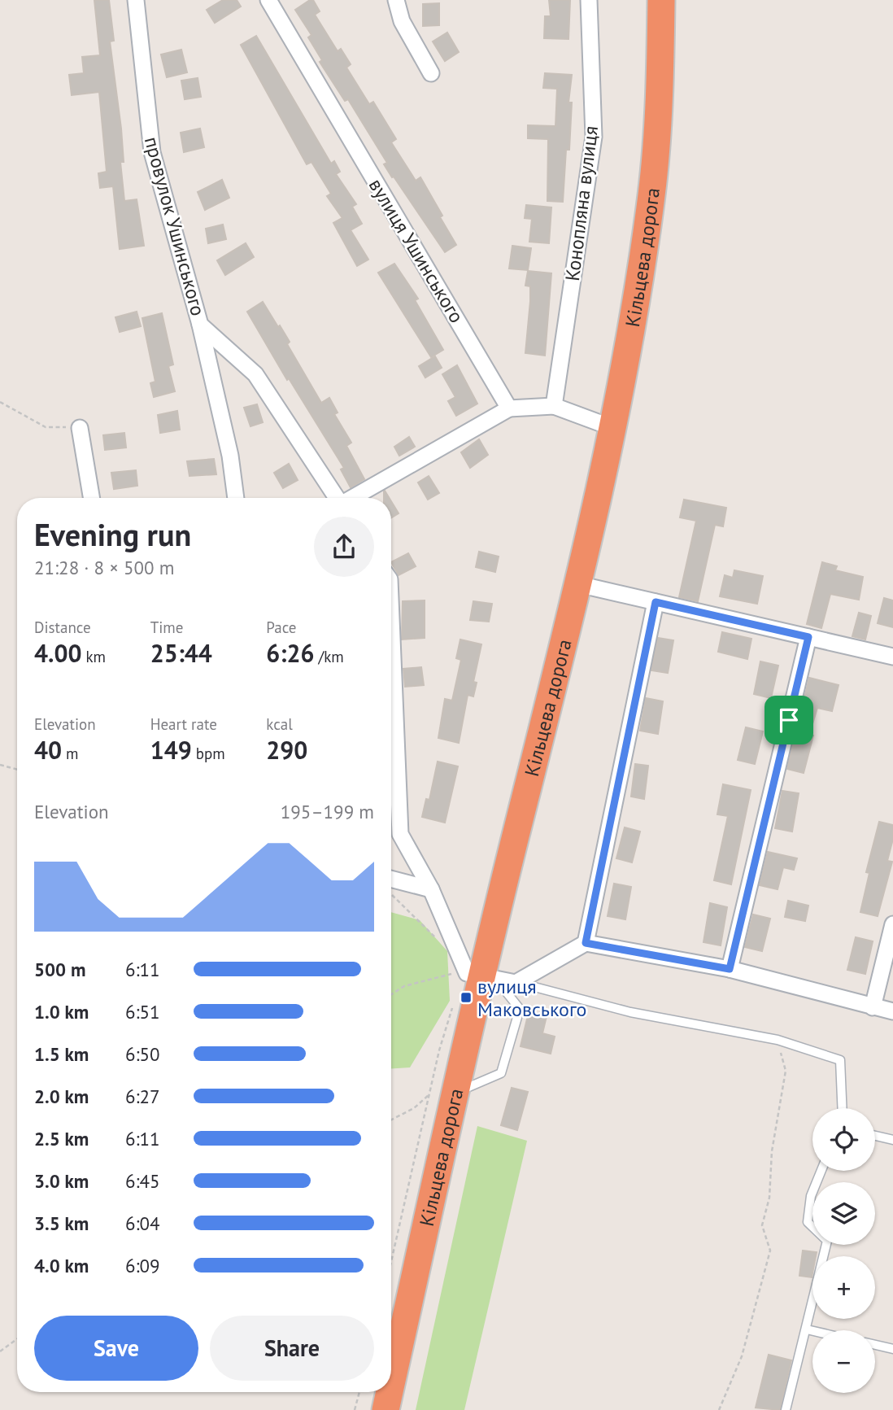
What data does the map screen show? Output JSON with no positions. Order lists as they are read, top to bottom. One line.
{"streets":{"highway":["Кільцева дорога"],"street":["Конопляна вулиця","провулок Ушинського","вулиця Ушинського"]},"places":{"transit":["вулиця Маковського"]},"page":{"heading":["Evening run","21:28 · 8 × 500 m"],"stats":[["Distance","4.00 km"],["Time","25:44"],["Pace","6:26 /km"],["Elevation","40 m"],["Heart rate","149 bpm"],["kcal","290"]],"chart":["Elevation","195–199 m"],"list":[{"name":"500 m","note":"6:11"},{"name":"1.0 km","note":"6:51"},{"name":"1.5 km","note":"6:50"},{"name":"2.0 km","note":"6:27"},{"name":"2.5 km","note":"6:11"},{"name":"3.0 km","note":"6:45"},{"name":"3.5 km","note":"6:04"},{"name":"4.0 km","note":"6:09"}],"map_buttons":["+","−"],"buttons":["Save","Share"]}}
